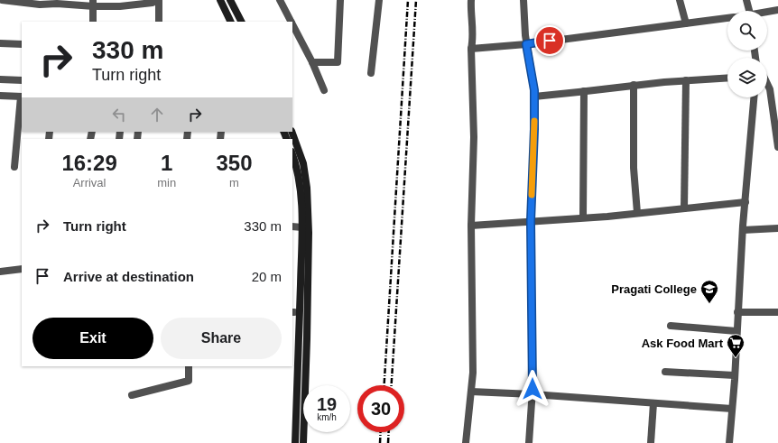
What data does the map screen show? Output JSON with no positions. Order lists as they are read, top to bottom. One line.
{"places":{"school or university":["Pragati College"],"supermarket":["Ask Food Mart"]},"page":{"turn":["330 m","Turn right"],"eta":["16:29","Arrival","1","min","350","m"],"list":[{"name":"Turn right","value":"330 m"},{"name":"Arrive at destination","value":"20 m"}],"buttons":["Exit","Share"],"speed":"19 km/h","limit":"30"}}
